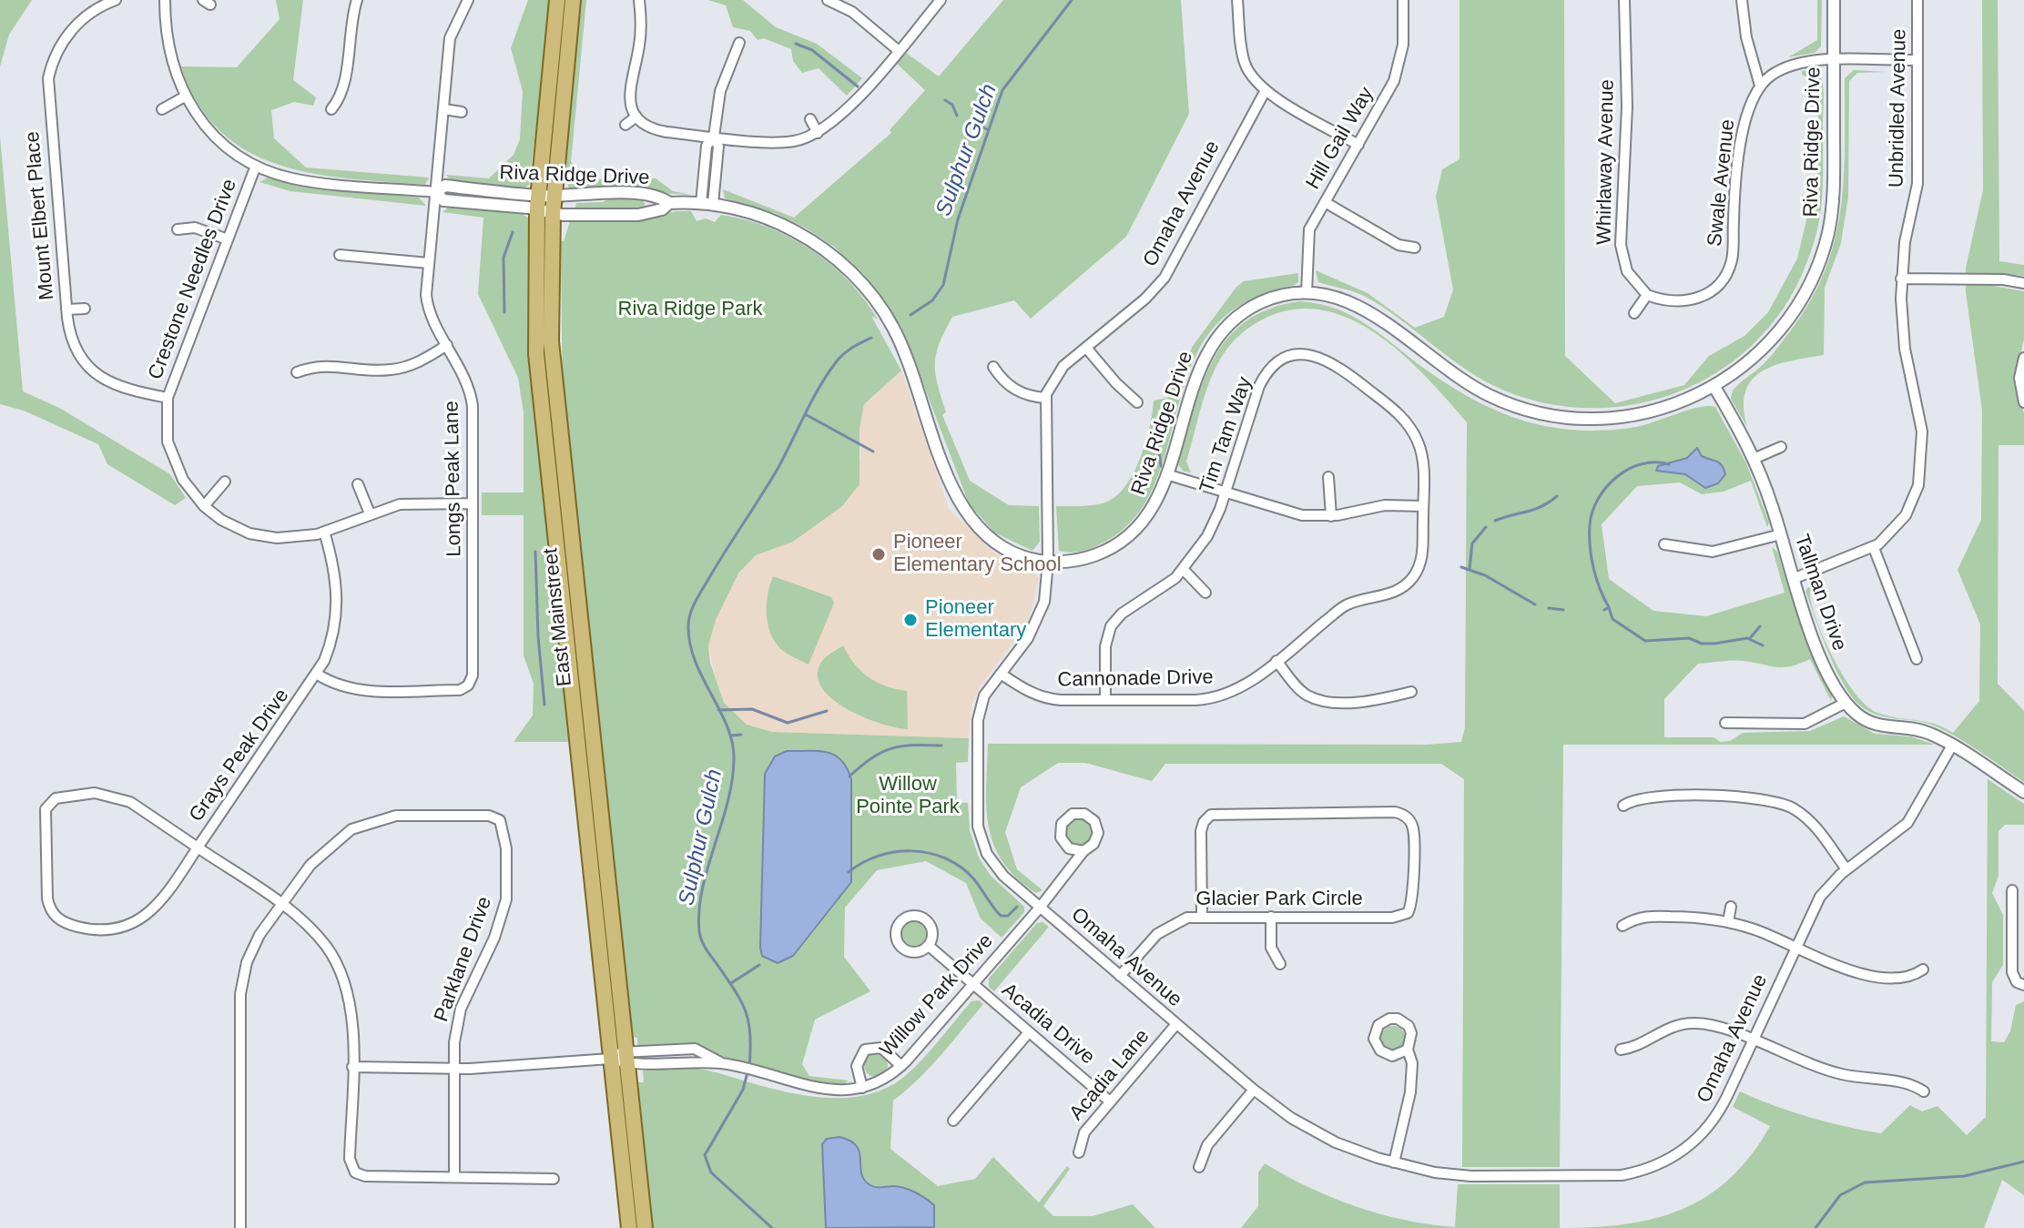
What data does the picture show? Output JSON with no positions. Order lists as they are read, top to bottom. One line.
{"streets":{"main road":["East Mainstreet"],"street":["Unbridled Avenue","Hill Gail Way","Riva Ridge Drive","Whirlaway Avenue","Swale Avenue","Omaha Avenue","Mount Elbert Place","Crestone Needles Drive","Tim Tam Way","Longs Peak Lane","Tallman Drive","Cannonade Drive","Grays Peak Drive","Glacier Park Circle","Parklane Drive","Willow Park Drive","Acadia Drive","Acadia Lane"]},"crossings":[["Unbridled Avenue","Tallman Drive"],["Hill Gail Way","Riva Ridge Drive"],["Riva Ridge Drive","Omaha Avenue"],["Riva Ridge Drive","Crestone Needles Drive"],["Riva Ridge Drive","Longs Peak Lane"],["Riva Ridge Drive","Tallman Drive"],["Riva Ridge Drive","East Mainstreet"],["Whirlaway Avenue","Swale Avenue"],["Omaha Avenue","Tallman Drive"],["Omaha Avenue","Cannonade Drive"],["Omaha Avenue","Glacier Park Circle"],["Omaha Avenue","Willow Park Drive"],["Omaha Avenue","Acadia Lane"],["Mount Elbert Place","Crestone Needles Drive"],["Crestone Needles Drive","Longs Peak Lane"],["Crestone Needles Drive","Grays Peak Drive"],["Tim Tam Way","Cannonade Drive"],["Longs Peak Lane","Grays Peak Drive"],["East Mainstreet","Willow Park Drive"],["Grays Peak Drive","Parklane Drive"],["Grays Peak Drive","Willow Park Drive"],["Parklane Drive","Willow Park Drive"],["Willow Park Drive","Acadia Drive"],["Acadia Drive","Acadia Lane"]],"water":["Sulphur Gulch"],"parks":["Riva Ridge Park","Willow Pointe Park"],"places":["Pioneer Elementary School","Pioneer Elementary"]}
